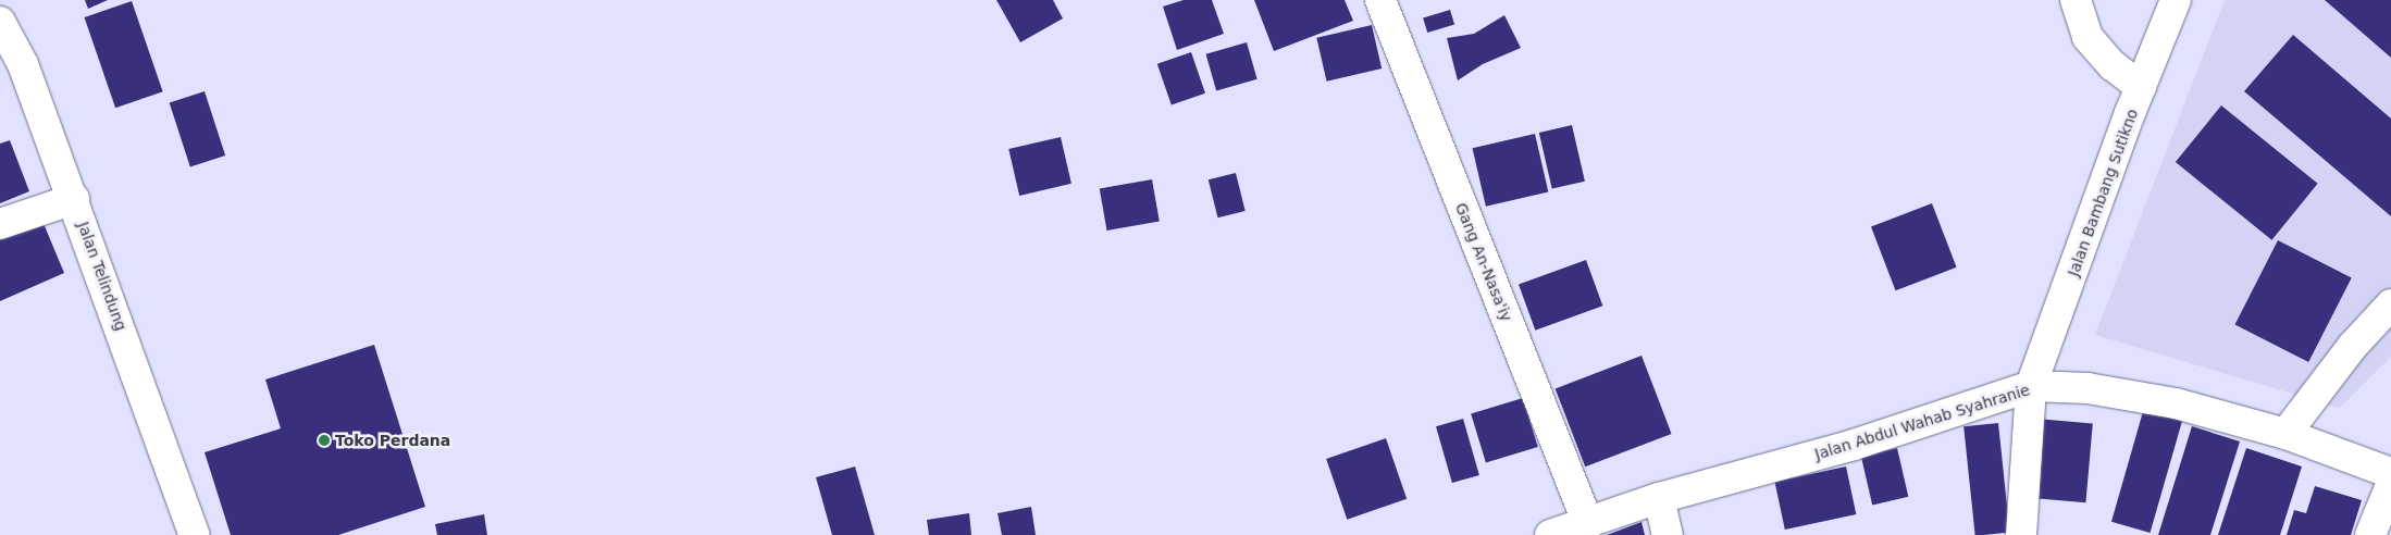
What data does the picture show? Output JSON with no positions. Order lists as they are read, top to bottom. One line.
{"streets":{"street":["Jalan Bambang Sutikno","Gang An-Nasa'iy","Jalan Telindung","Jalan Abdul Wahab Syahranie"]},"crossings":[["Jalan Bambang Sutikno","Jalan Abdul Wahab Syahranie"],["Gang An-Nasa'iy","Jalan Abdul Wahab Syahranie"]],"places":["Toko Perdana"]}
